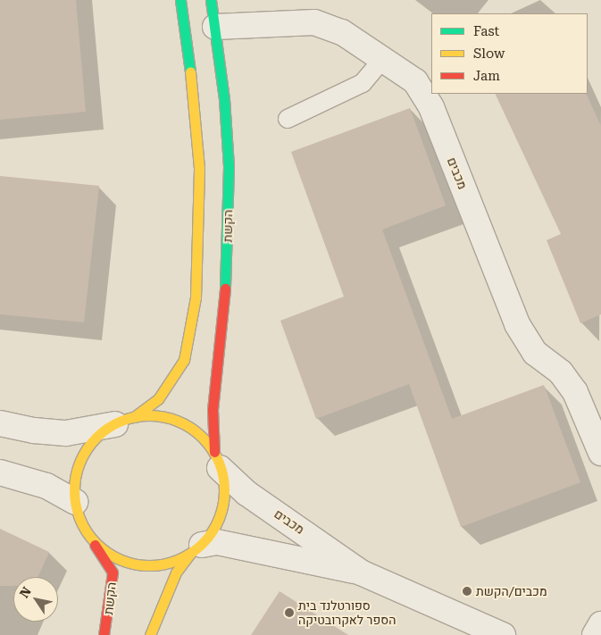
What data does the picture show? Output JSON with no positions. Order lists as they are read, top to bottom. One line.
{"streets":{"street":["מכבים","הקשת"]},"crossings":[["מכבים","הקשת"]],"places":["מכבים/הקשת","ספורטלנד בית הספר לאקרובטיקה"],"legend":["Fast","Slow","Jam"],"north":"top left"}
